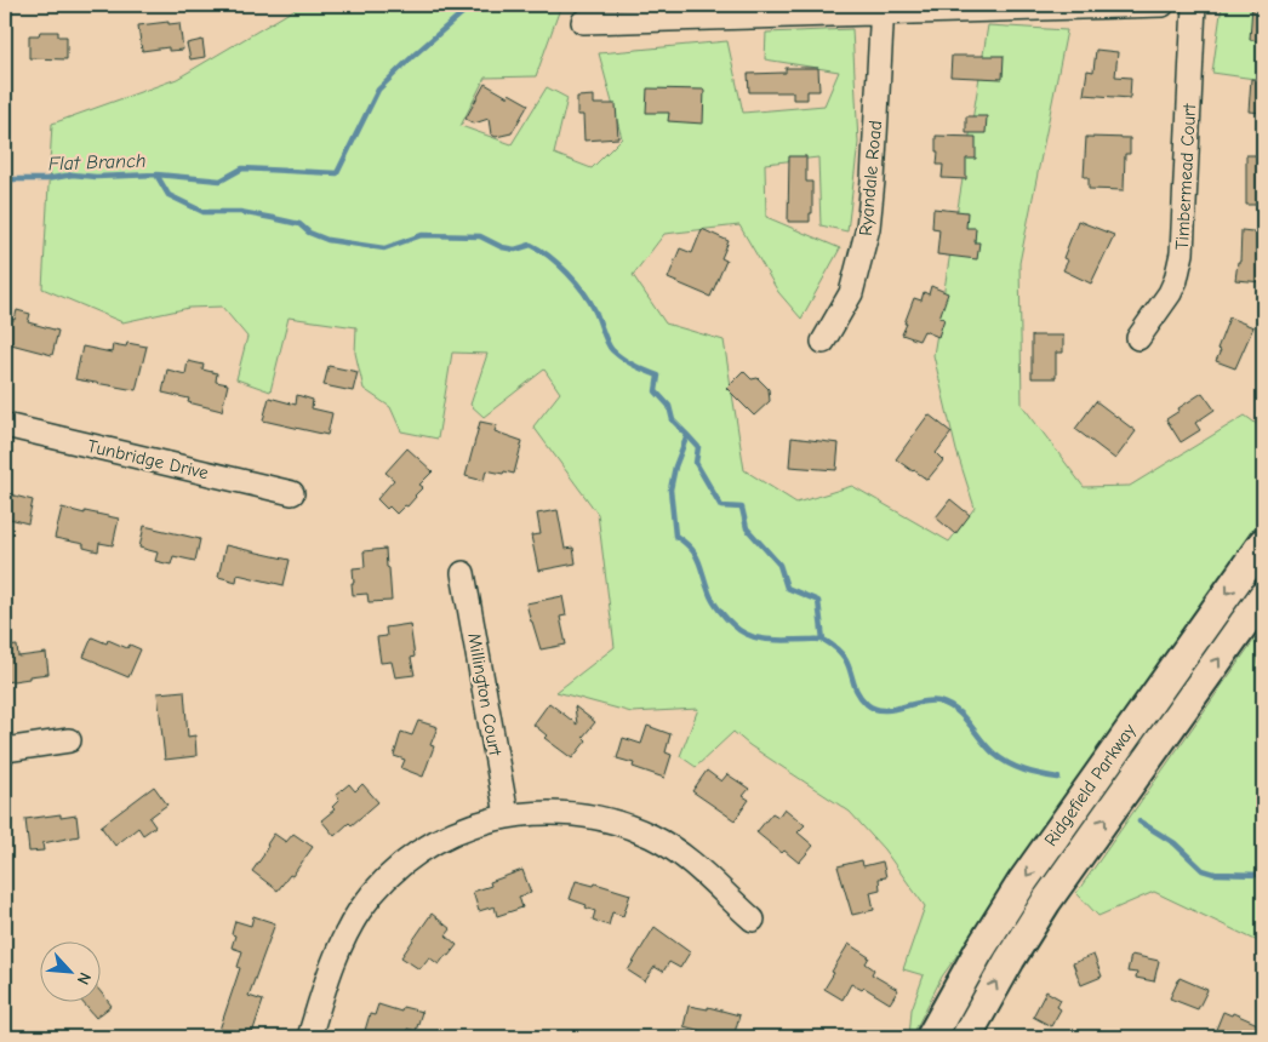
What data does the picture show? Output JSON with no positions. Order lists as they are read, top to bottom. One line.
{"streets":{"main road":["Ridgefield Parkway"],"street":["Timbermead Court","Ryandale Road","Tunbridge Drive","Millington Court"]},"water":["Flat Branch"],"north":"bottom right"}
